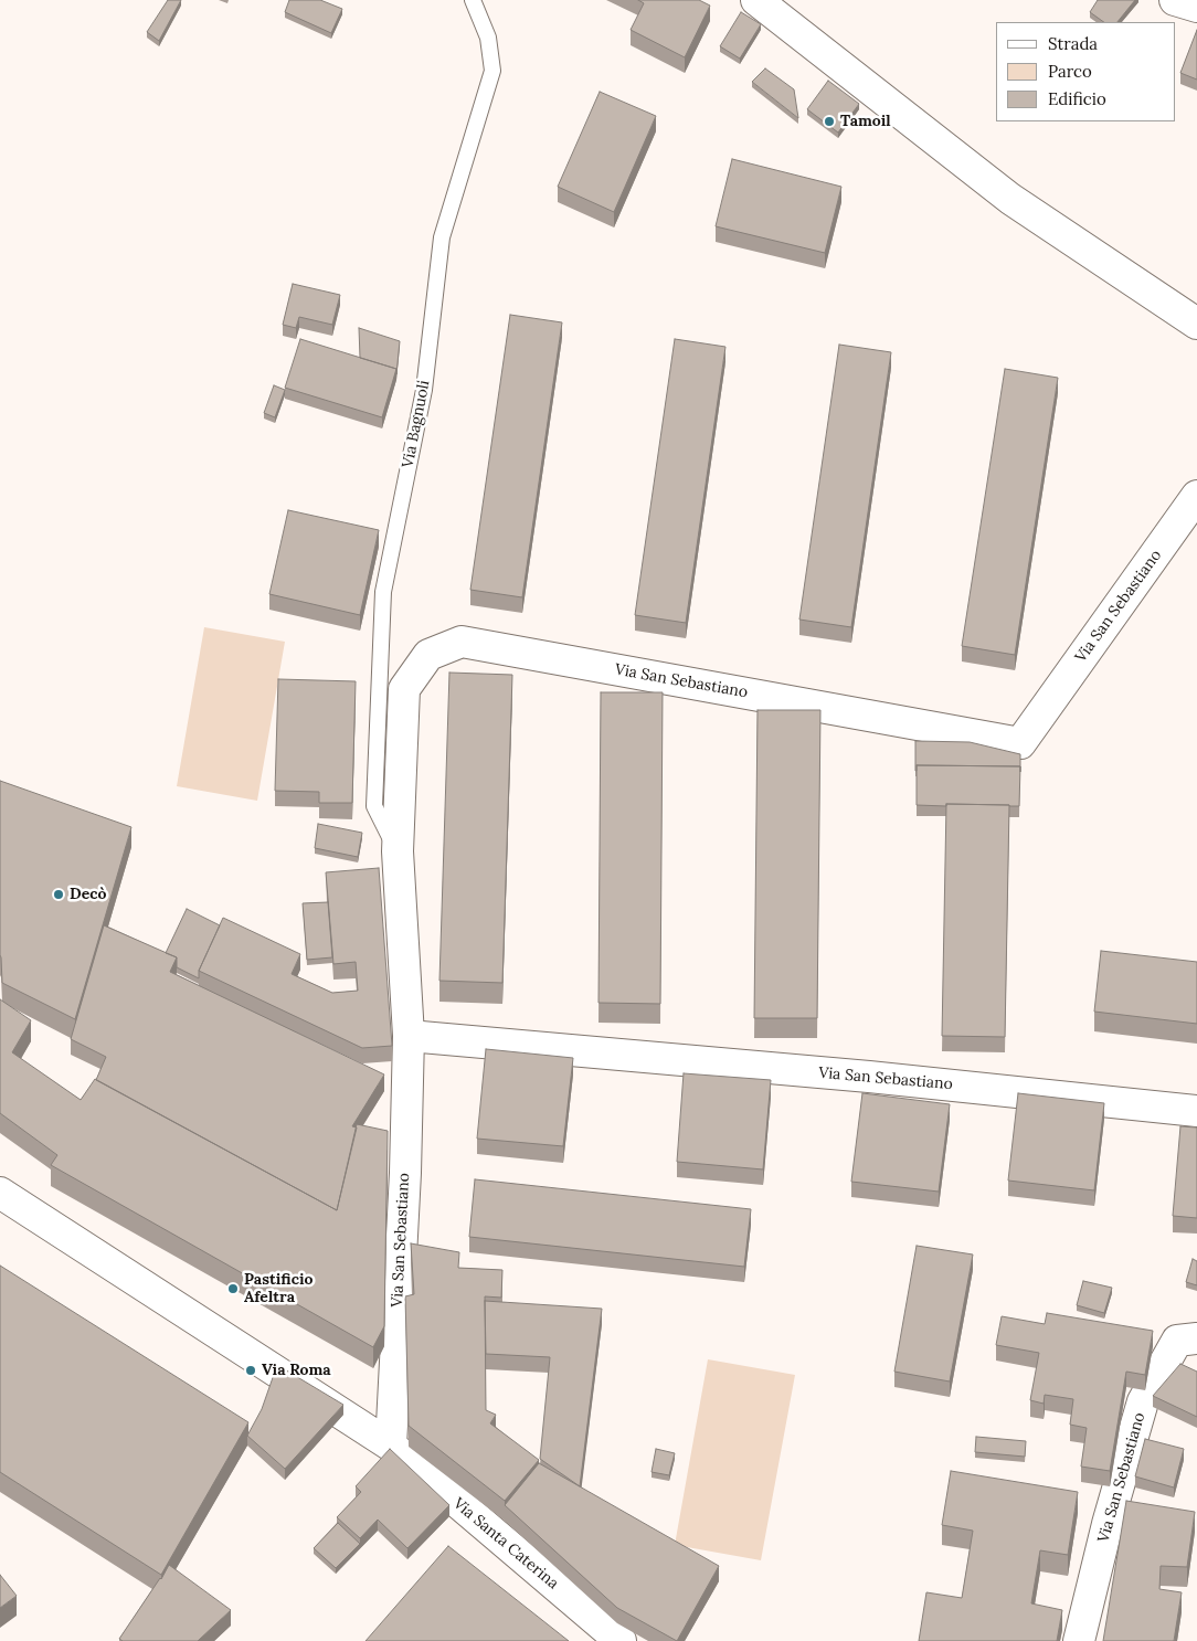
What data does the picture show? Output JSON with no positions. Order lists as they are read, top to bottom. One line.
{"streets":{"street":["Via San Sebastiano","Via Santa Caterina"],"lane":["Via Bagnuoli"]},"crossings":[["Via Bagnuoli","Via San Sebastiano"],["Via San Sebastiano","Via Santa Caterina"]],"places":["Tamoil","Decò","Pastificio Afeltra","Via Roma"],"legend":["Strada","Parco","Edificio"]}
